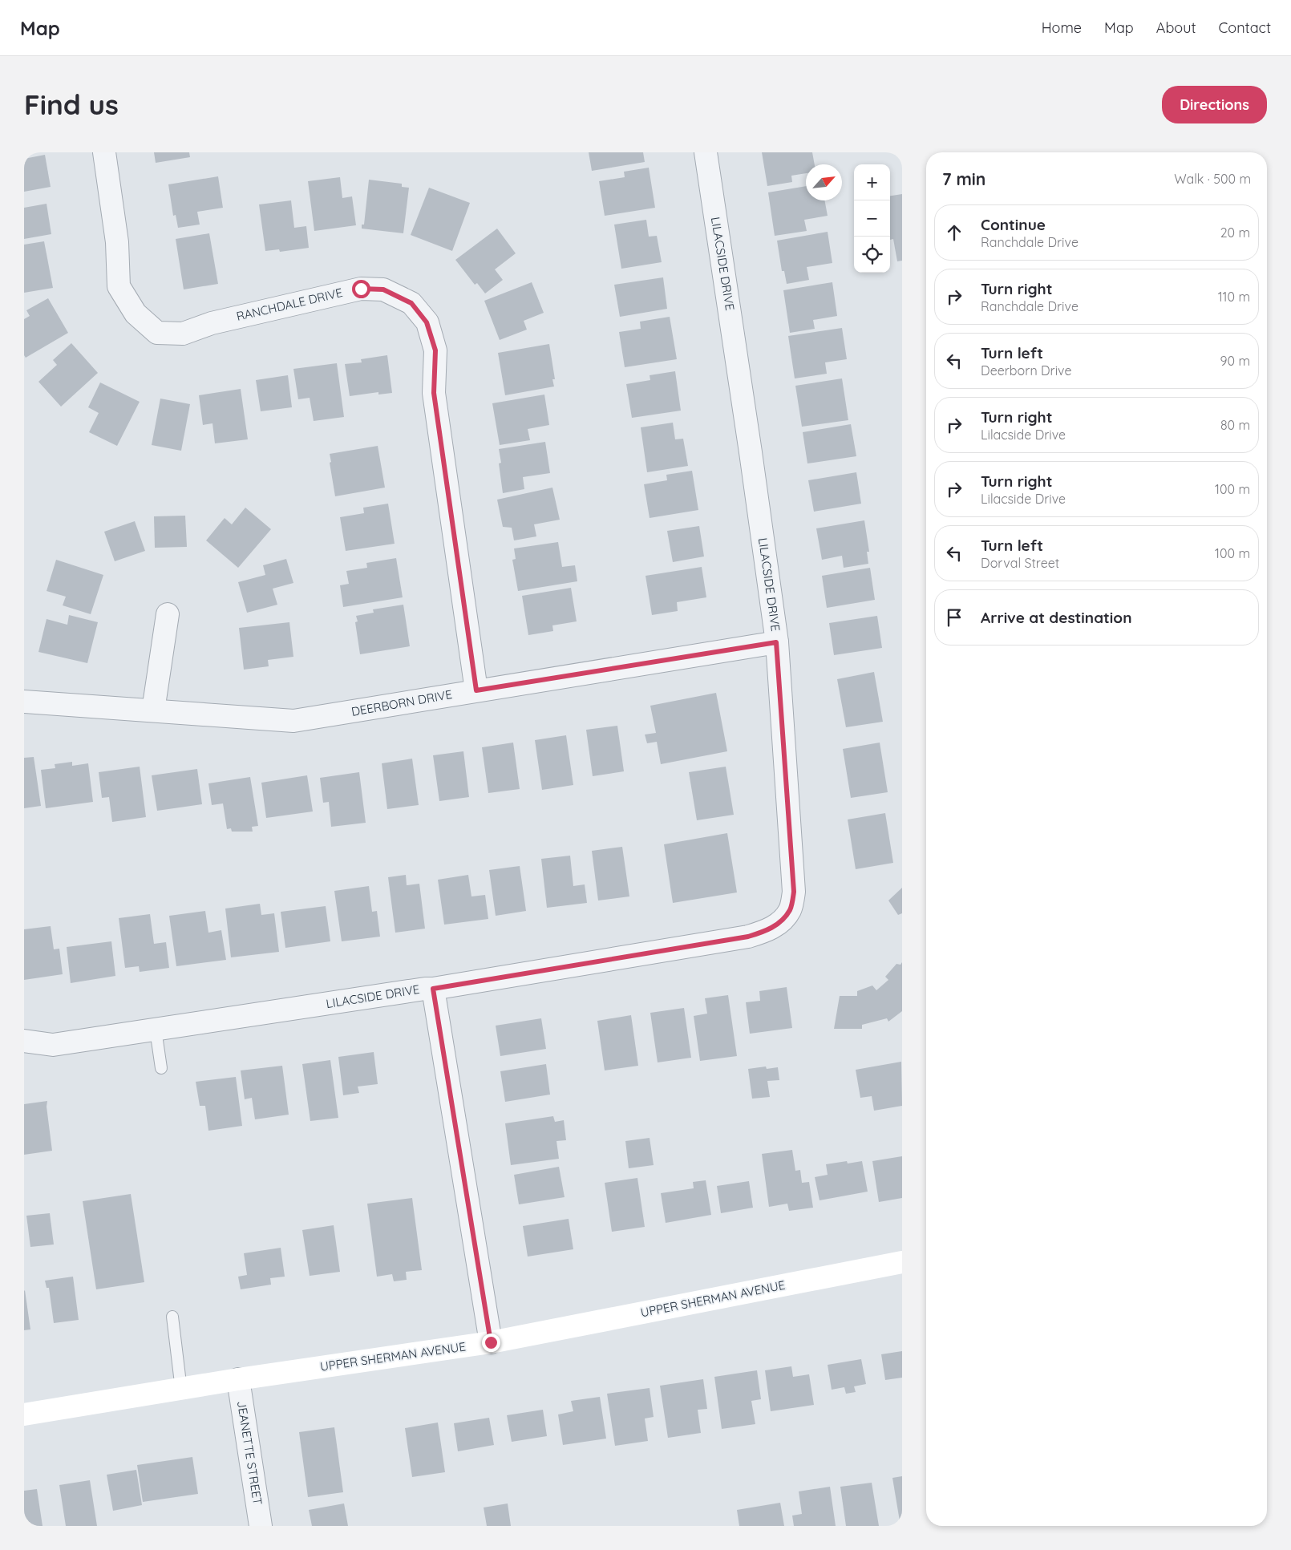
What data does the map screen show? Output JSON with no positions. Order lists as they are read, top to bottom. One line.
{"streets":{"main road":["UPPER SHERMAN AVENUE"],"street":["LILACSIDE DRIVE","RANCHDALE DRIVE","DEERBORN DRIVE","JEANETTE STREET"]},"crossings":[["LILACSIDE DRIVE","DEERBORN DRIVE"],["RANCHDALE DRIVE","DEERBORN DRIVE"],["UPPER SHERMAN AVENUE","JEANETTE STREET"]],"north":"top right","page":{"header":"Map","nav":["Home","Map","About","Contact"],"buttons":"Directions","title":"Find us","heading":["7 min","Walk · 500 m"],"map_buttons":["+","−"],"list":[["Continue","Ranchdale Drive","20 m"],["Turn right","Ranchdale Drive","110 m"],["Turn left","Deerborn Drive","90 m"],["Turn right","Lilacside Drive","80 m"],["Turn right","Lilacside Drive","100 m"],["Turn left","Dorval Street","100 m"],"Arrive at destination"]}}
